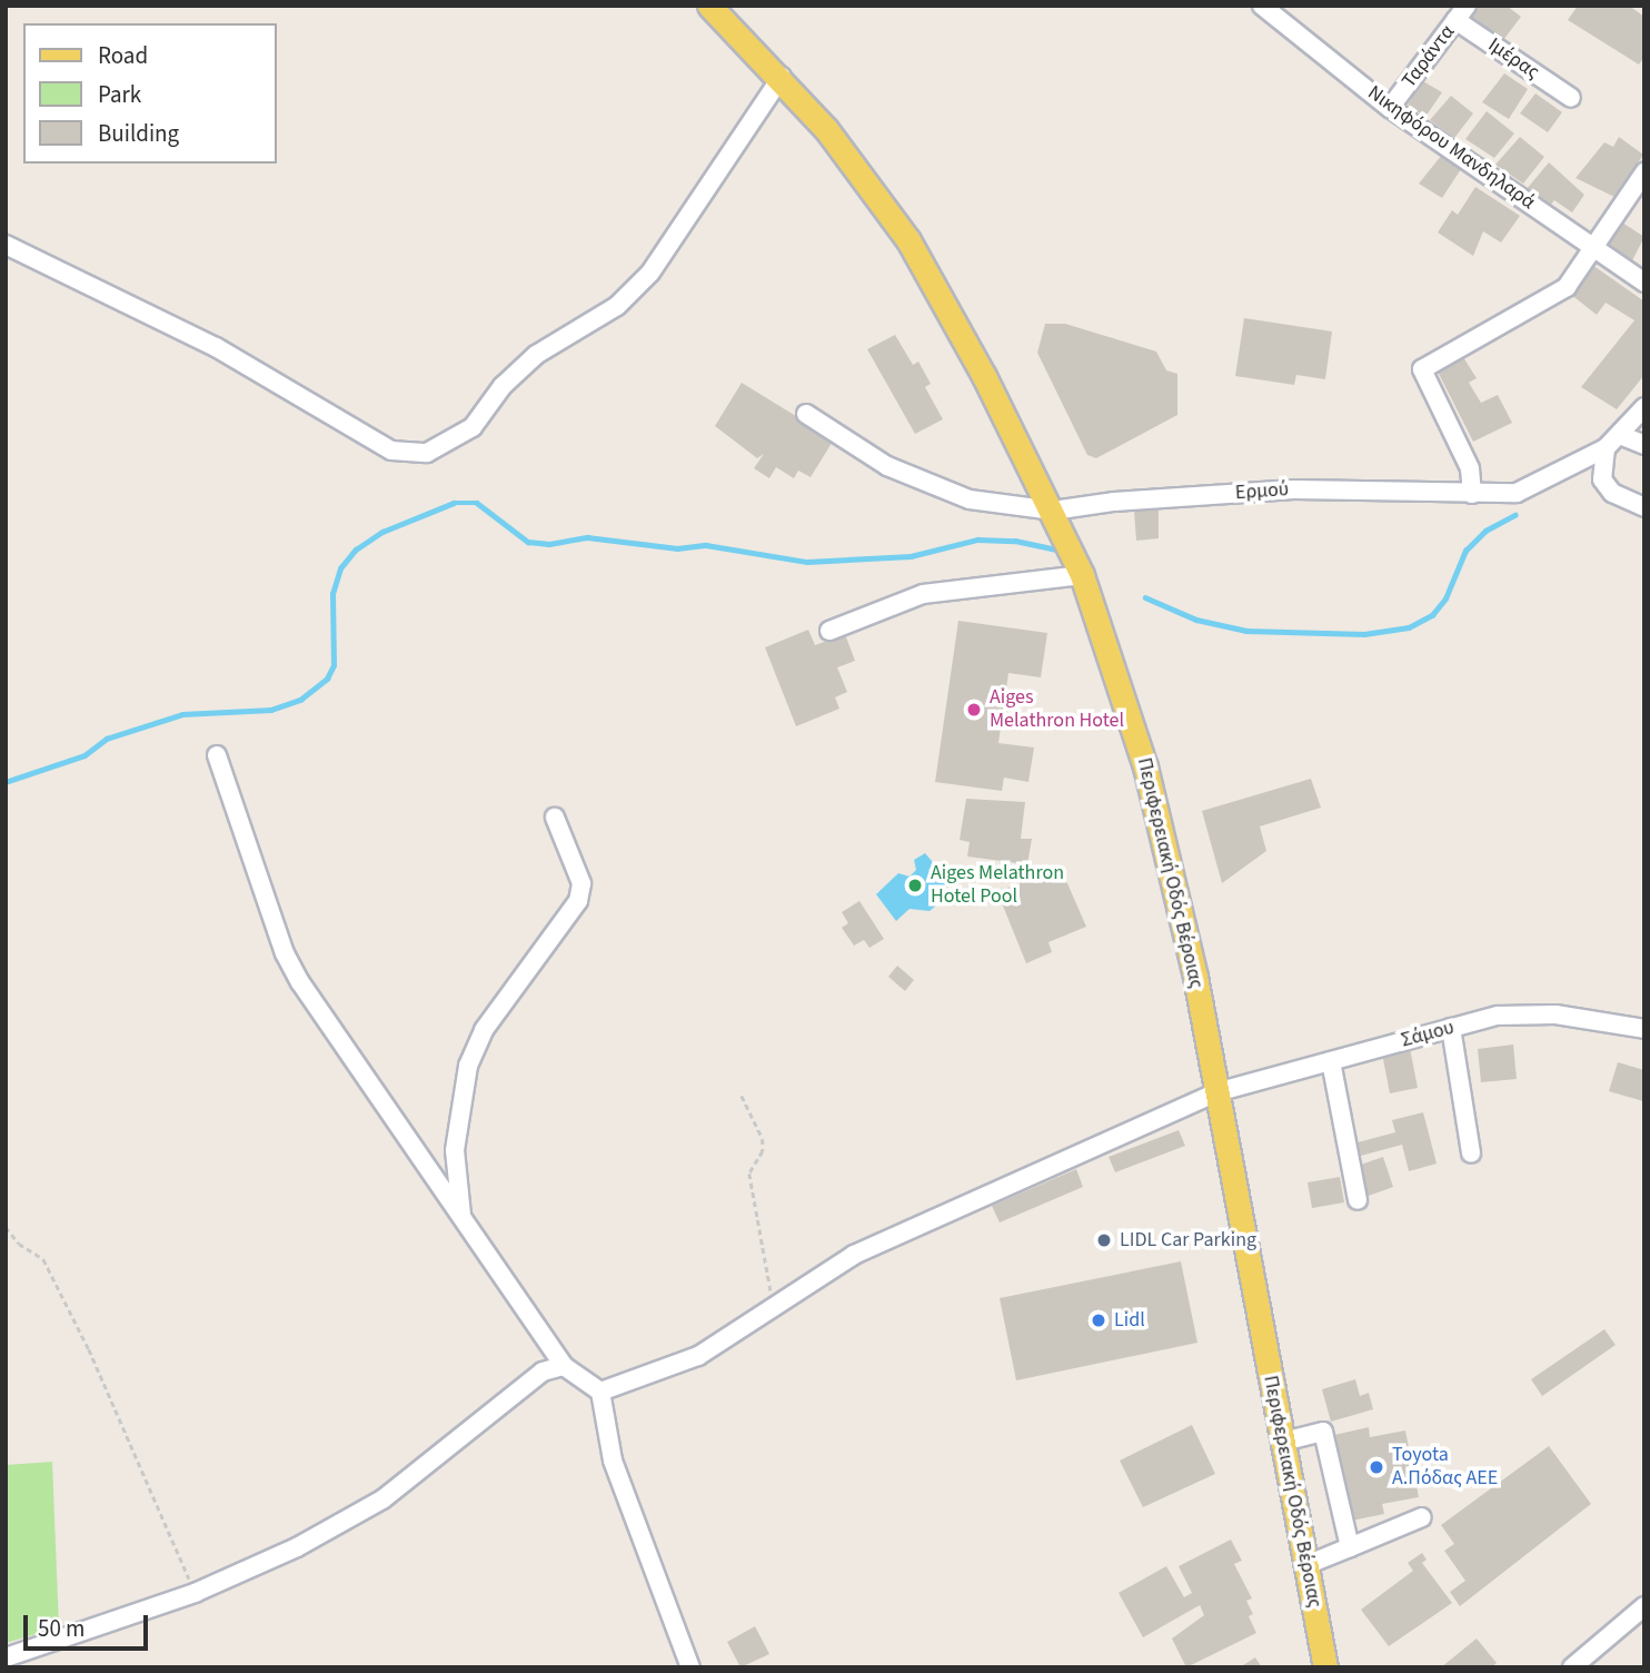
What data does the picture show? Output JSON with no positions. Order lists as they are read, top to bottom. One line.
{"streets":{"main road":["Περιφερειακή Οδός Βέροιας"],"street":["Ταράντα","Ιμέρας","Νικηφόρου Μανδηλαρά","Ερμού","Σάμου"]},"crossings":[["Ταράντα","Ιμέρας"],["Ταράντα","Νικηφόρου Μανδηλαρά"],["Ερμού","Περιφερειακή Οδός Βέροιας"],["Περιφερειακή Οδός Βέροιας","Σάμου"]],"places":["Aiges Melathron Hotel","Aiges Melathron Hotel Pool","LIDL Car Parking","Lidl","Toyota Α.Πόδας ΑΕΕ"],"legend":["Road","Park","Building"],"scale_bar":"50 m"}
